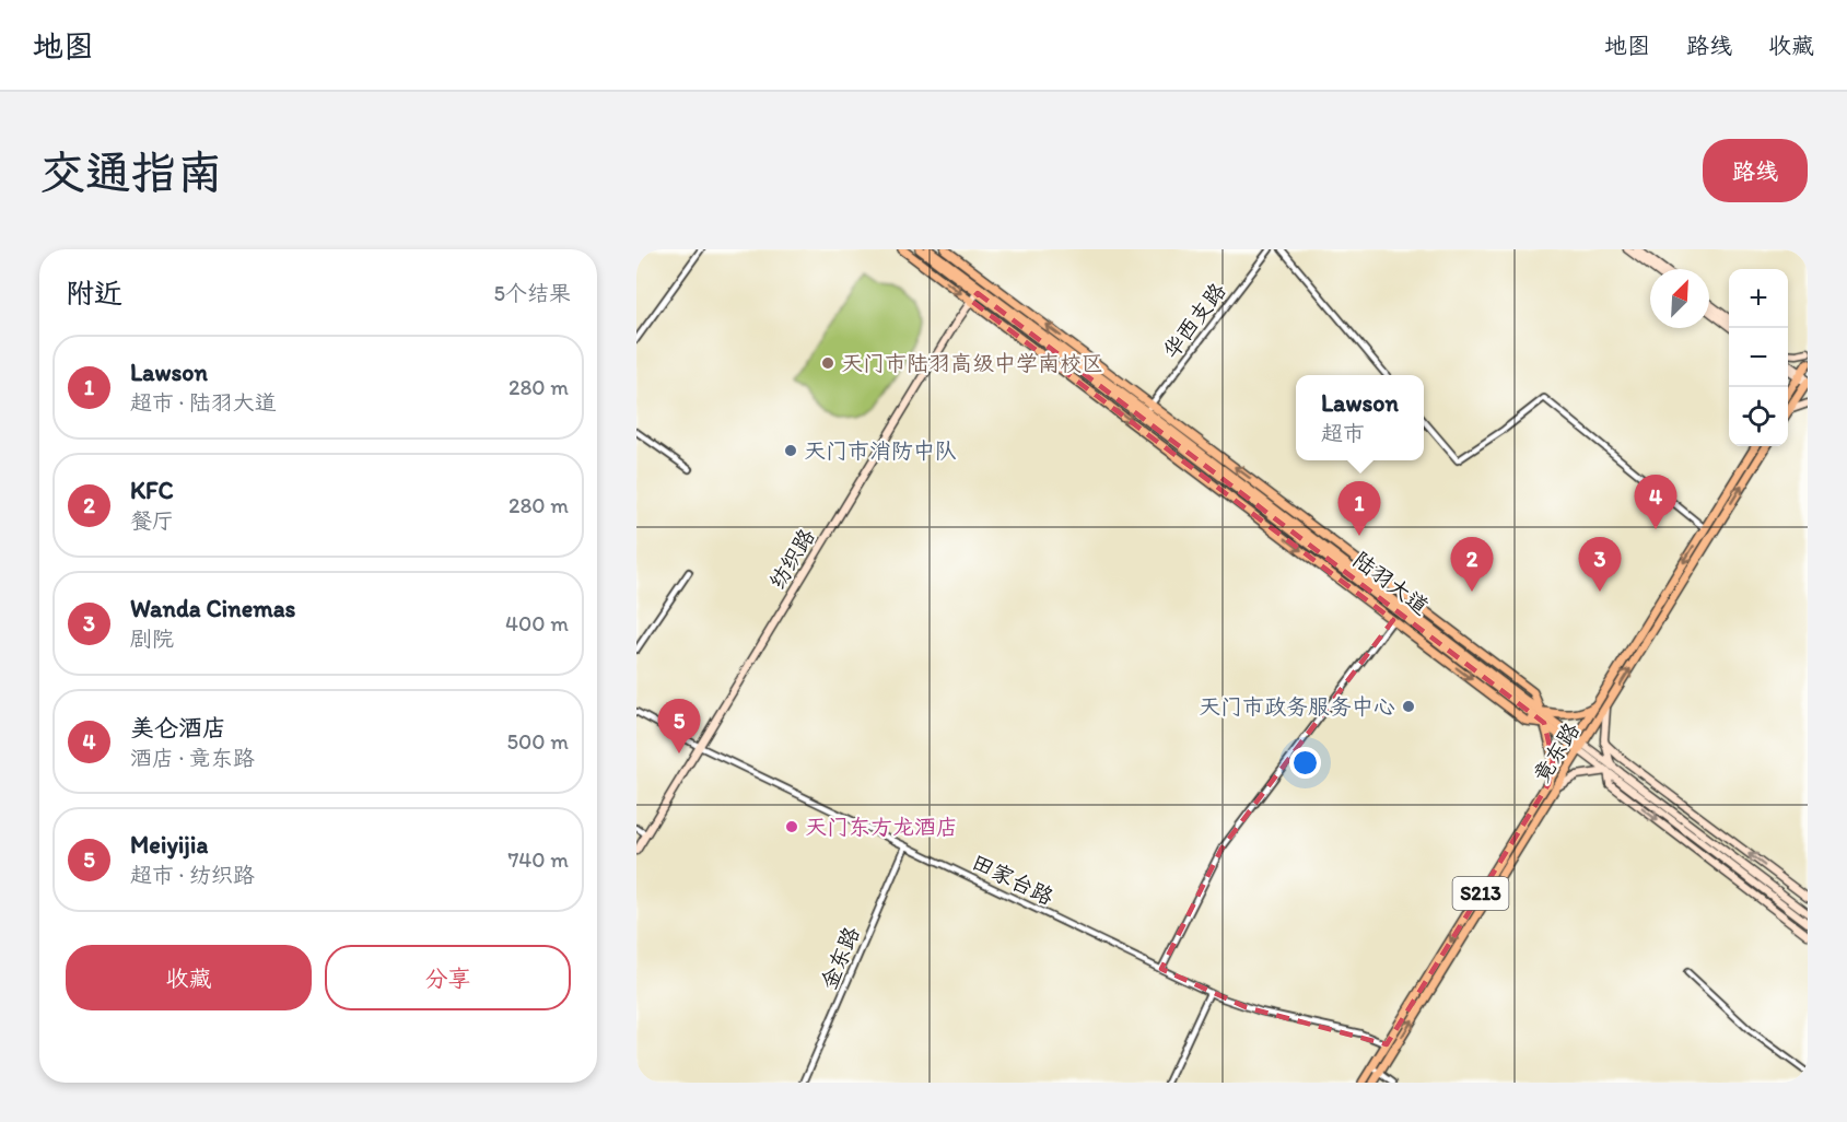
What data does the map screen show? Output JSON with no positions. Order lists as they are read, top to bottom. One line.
{"streets":{"main road":["纺织路","陆羽大道","竟东路","S213"],"street":["华西支路","田家台路","金东路"]},"crossings":[["华西支路","陆羽大道"],["纺织路","陆羽大道"],["纺织路","田家台路"],["陆羽大道","竟东路"],["竟东路","田家台路"],["田家台路","金东路"]],"places":["天门市陆羽高级中学南校区","天门市消防中队","天门市政务服务中心","天门东方龙酒店"],"north":"top right","page":{"header":"地图","nav":["地图","路线","收藏"],"buttons":["路线",["收藏","分享"]],"title":"交通指南","heading":["附近","5个结果"],"map_buttons":["+","−"],"list":[{"mark":"1","name":"Lawson","note":"超市 · 陆羽大道","value":"280 m"},{"mark":"2","name":"KFC","note":"餐厅","value":"280 m"},{"mark":"3","name":"Wanda Cinemas","note":"剧院","value":"400 m"},{"mark":"4","name":"美仑酒店","note":"酒店 · 竟东路","value":"500 m"},{"mark":"5","name":"Meiyijia","note":"超市 · 纺织路","value":"740 m"}],"popup":["Lawson","超市"],"pins":["4","1","2","3","5"]}}
